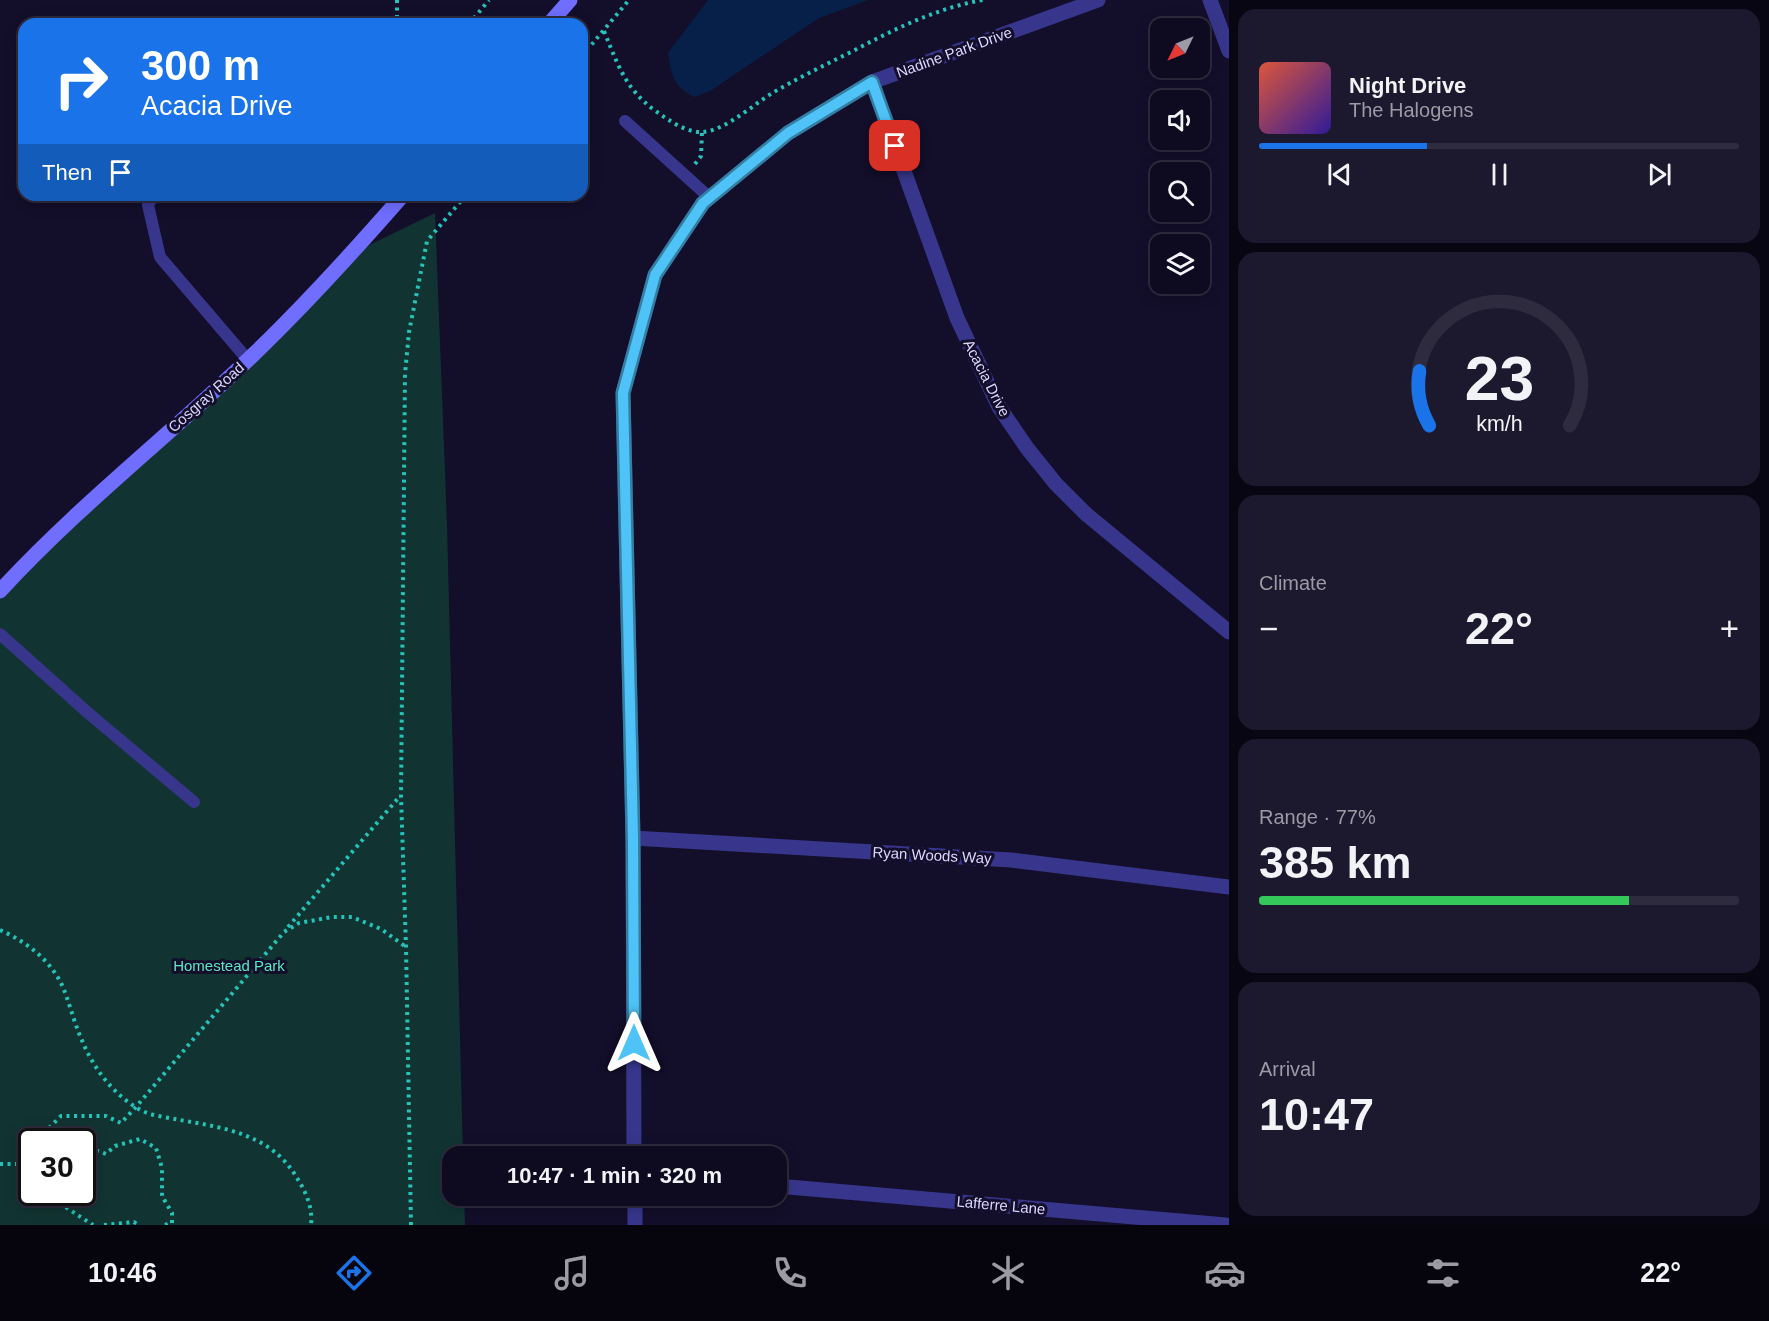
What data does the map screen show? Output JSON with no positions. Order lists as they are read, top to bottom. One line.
{"streets":{"main road":["Cosgray Road"],"street":["Nadine Park Drive","Acacia Drive","Ryan Woods Way","Lafferre Lane"]},"crossings":[["Nadine Park Drive","Acacia Drive"],["Nadine Park Drive","Ryan Woods Way"]],"parks":["Homestead Park"],"north":"bottom left","page":{"turn":["300 m","Acacia Drive"],"song":["Night Drive","The Halogens"],"then":"Then","tile":["Climate",["Range · 77%","385 km"],["Arrival","10:47"]],"heat":["−","22°","+"],"limit":"30","trip":"10:47 · 1 min · 320 m","tabs":["10:46","22°"],"gauge":["23","km/h"]}}
